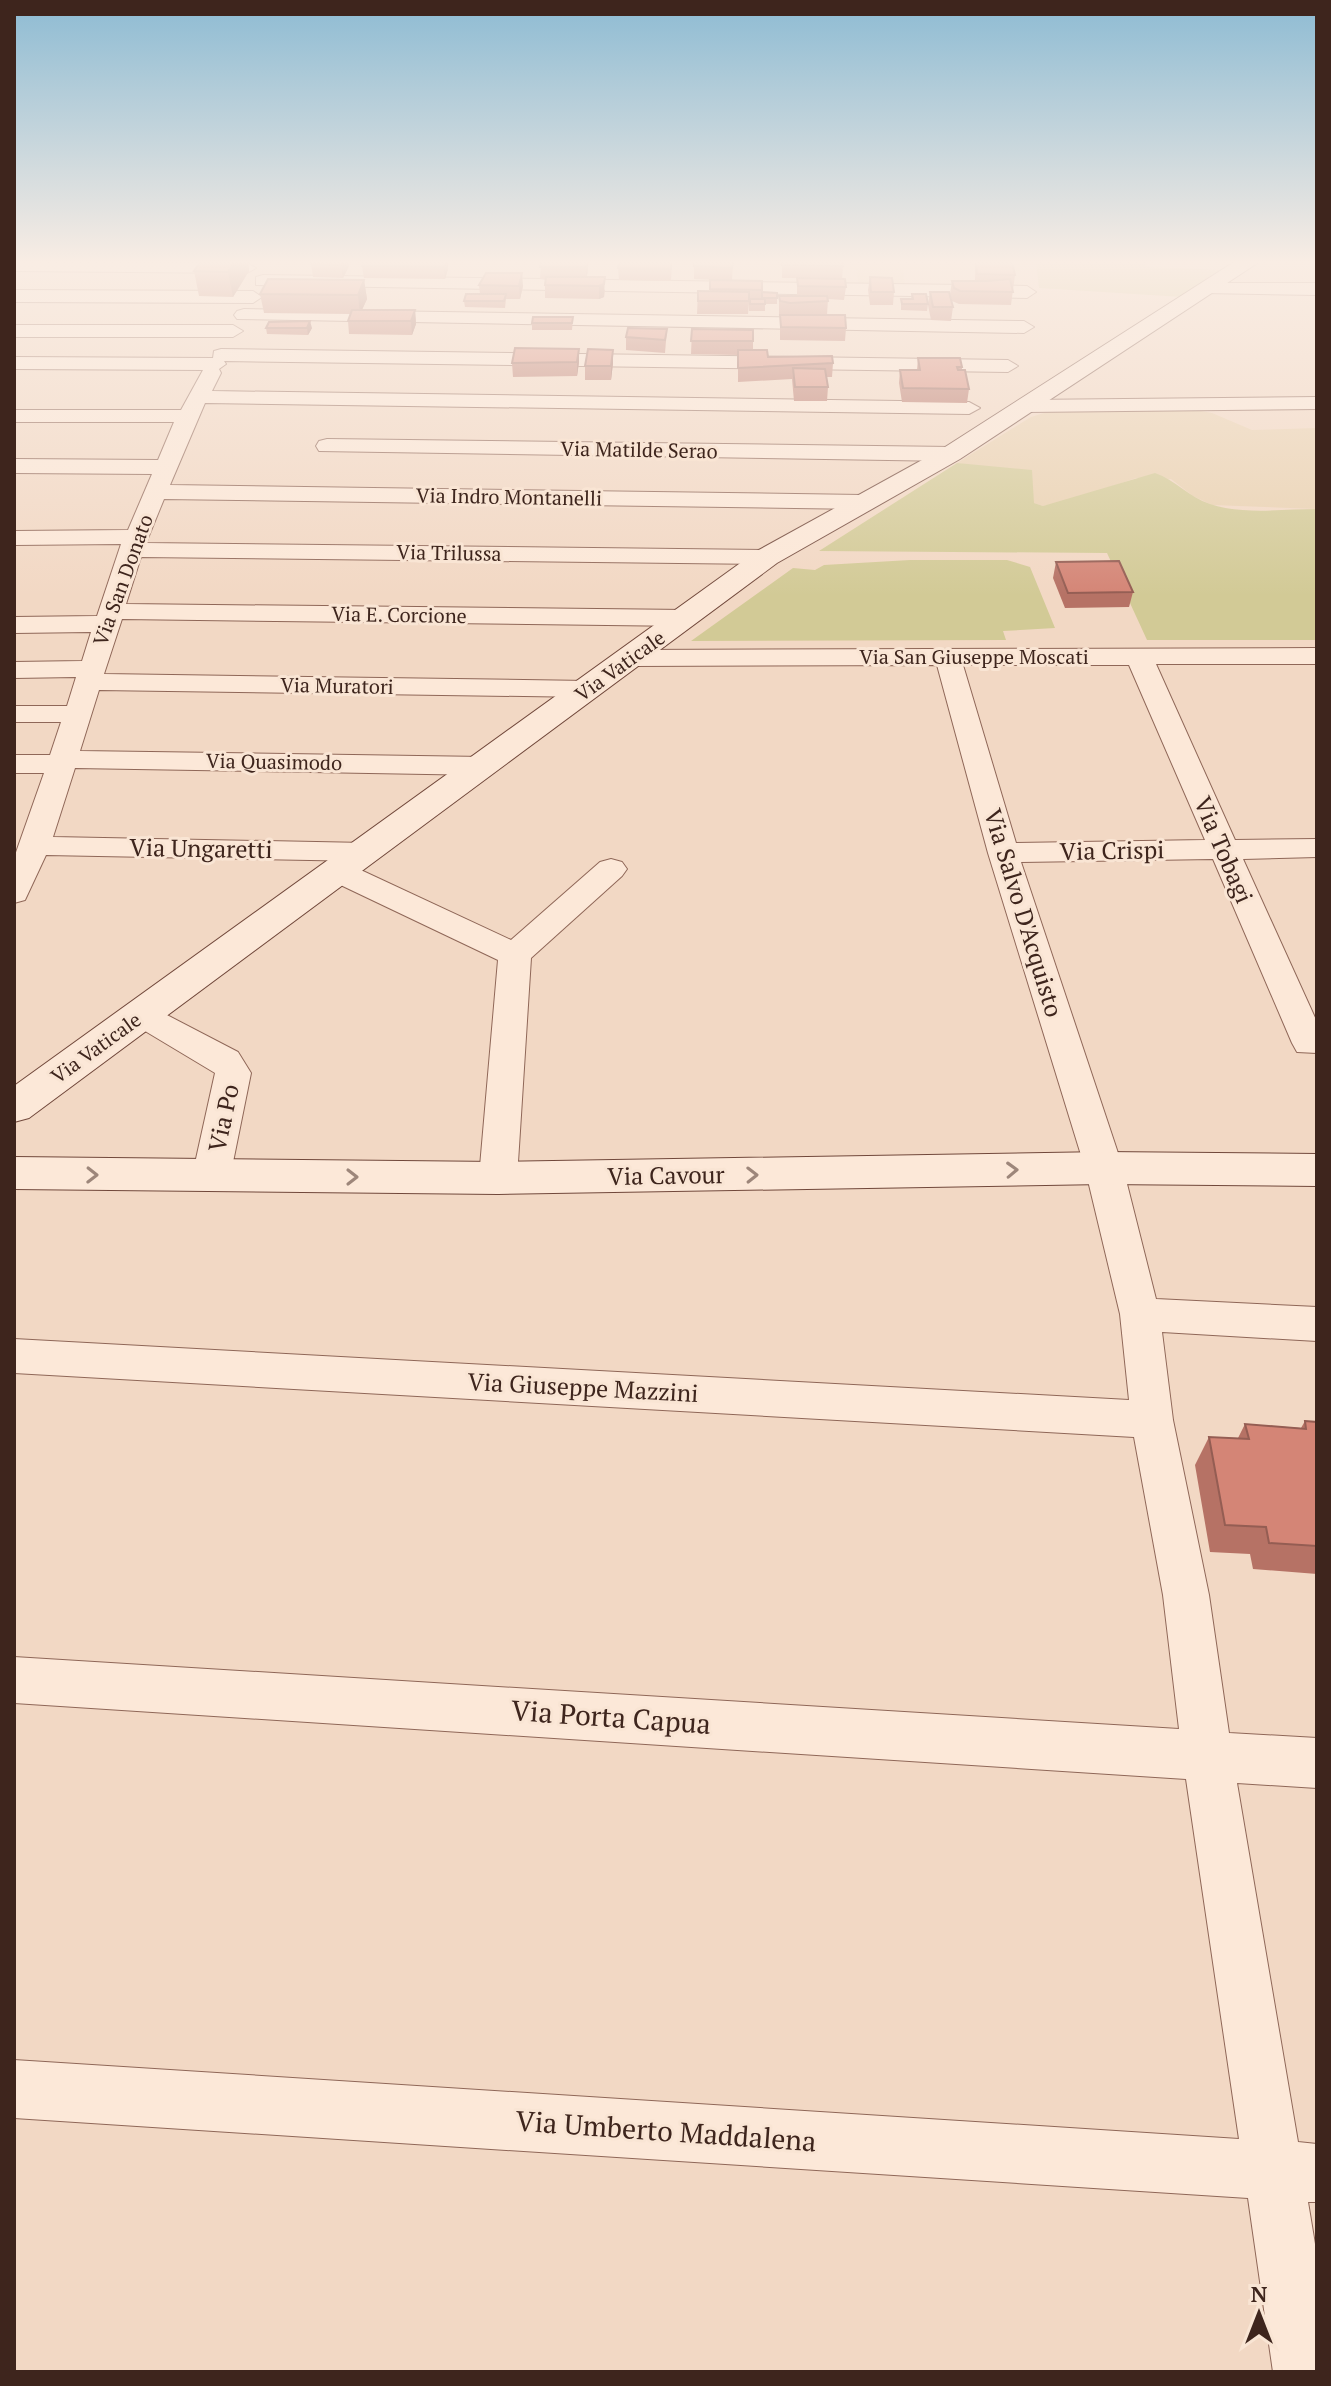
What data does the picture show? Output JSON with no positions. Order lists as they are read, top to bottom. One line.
{"streets":{"street":["Via Matilde Serao","Via Indro Montanelli","Via Trilussa","Via San Donato","Via E. Corcione","Via San Giuseppe Moscati","Via Vaticale","Via Muratori","Via Quasimodo","Via Ungaretti","Via Tobagi","Via Crispi","Via Salvo D'Acquisto","Via Po","Via Cavour","Via Giuseppe Mazzini","Via Porta Capua","Via Umberto Maddalena"]},"crossings":[["Via Matilde Serao","Via Vaticale"],["Via Indro Montanelli","Via San Donato"],["Via Indro Montanelli","Via Vaticale"],["Via Trilussa","Via San Donato"],["Via Trilussa","Via Vaticale"],["Via San Donato","Via E. Corcione"],["Via San Donato","Via Muratori"],["Via San Donato","Via Quasimodo"],["Via San Donato","Via Ungaretti"],["Via E. Corcione","Via Vaticale"],["Via San Giuseppe Moscati","Via Vaticale"],["Via San Giuseppe Moscati","Via Tobagi"],["Via San Giuseppe Moscati","Via Salvo D'Acquisto"],["Via Vaticale","Via Muratori"],["Via Vaticale","Via Quasimodo"],["Via Vaticale","Via Ungaretti"],["Via Vaticale","Via Po"],["Via Tobagi","Via Crispi"],["Via Crispi","Via Salvo D'Acquisto"],["Via Salvo D'Acquisto","Via Cavour"],["Via Salvo D'Acquisto","Via Giuseppe Mazzini"],["Via Salvo D'Acquisto","Via Porta Capua"],["Via Salvo D'Acquisto","Via Umberto Maddalena"],["Via Po","Via Cavour"]],"one_way":["Via Cavour"],"north":"top"}
